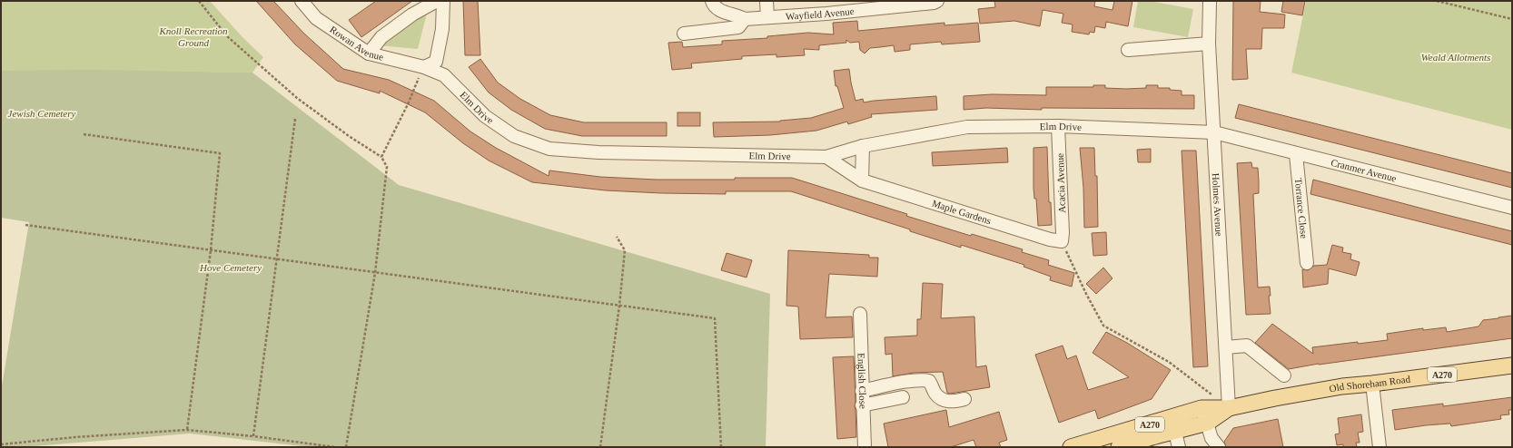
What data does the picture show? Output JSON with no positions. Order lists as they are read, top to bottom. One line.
{"streets":{"main road":["A270","Old Shoreham Road"],"street":["Wayfield Avenue","Rowan Avenue","Elm Drive","Cranmer Avenue","Acacia Avenue","Holmes Avenue","Torrance Close","Maple Gardens","English Close"]},"crossings":[["Rowan Avenue","Elm Drive"],["Elm Drive","Cranmer Avenue"],["Elm Drive","Acacia Avenue"],["Elm Drive","Holmes Avenue"],["Elm Drive","Maple Gardens"],["Cranmer Avenue","Holmes Avenue"],["Cranmer Avenue","Torrance Close"],["Acacia Avenue","Maple Gardens"],["Holmes Avenue","Old Shoreham Road"]],"parks":["Knoll Recreation Ground","Weald Allotments","Jewish Cemetery","Hove Cemetery"]}
